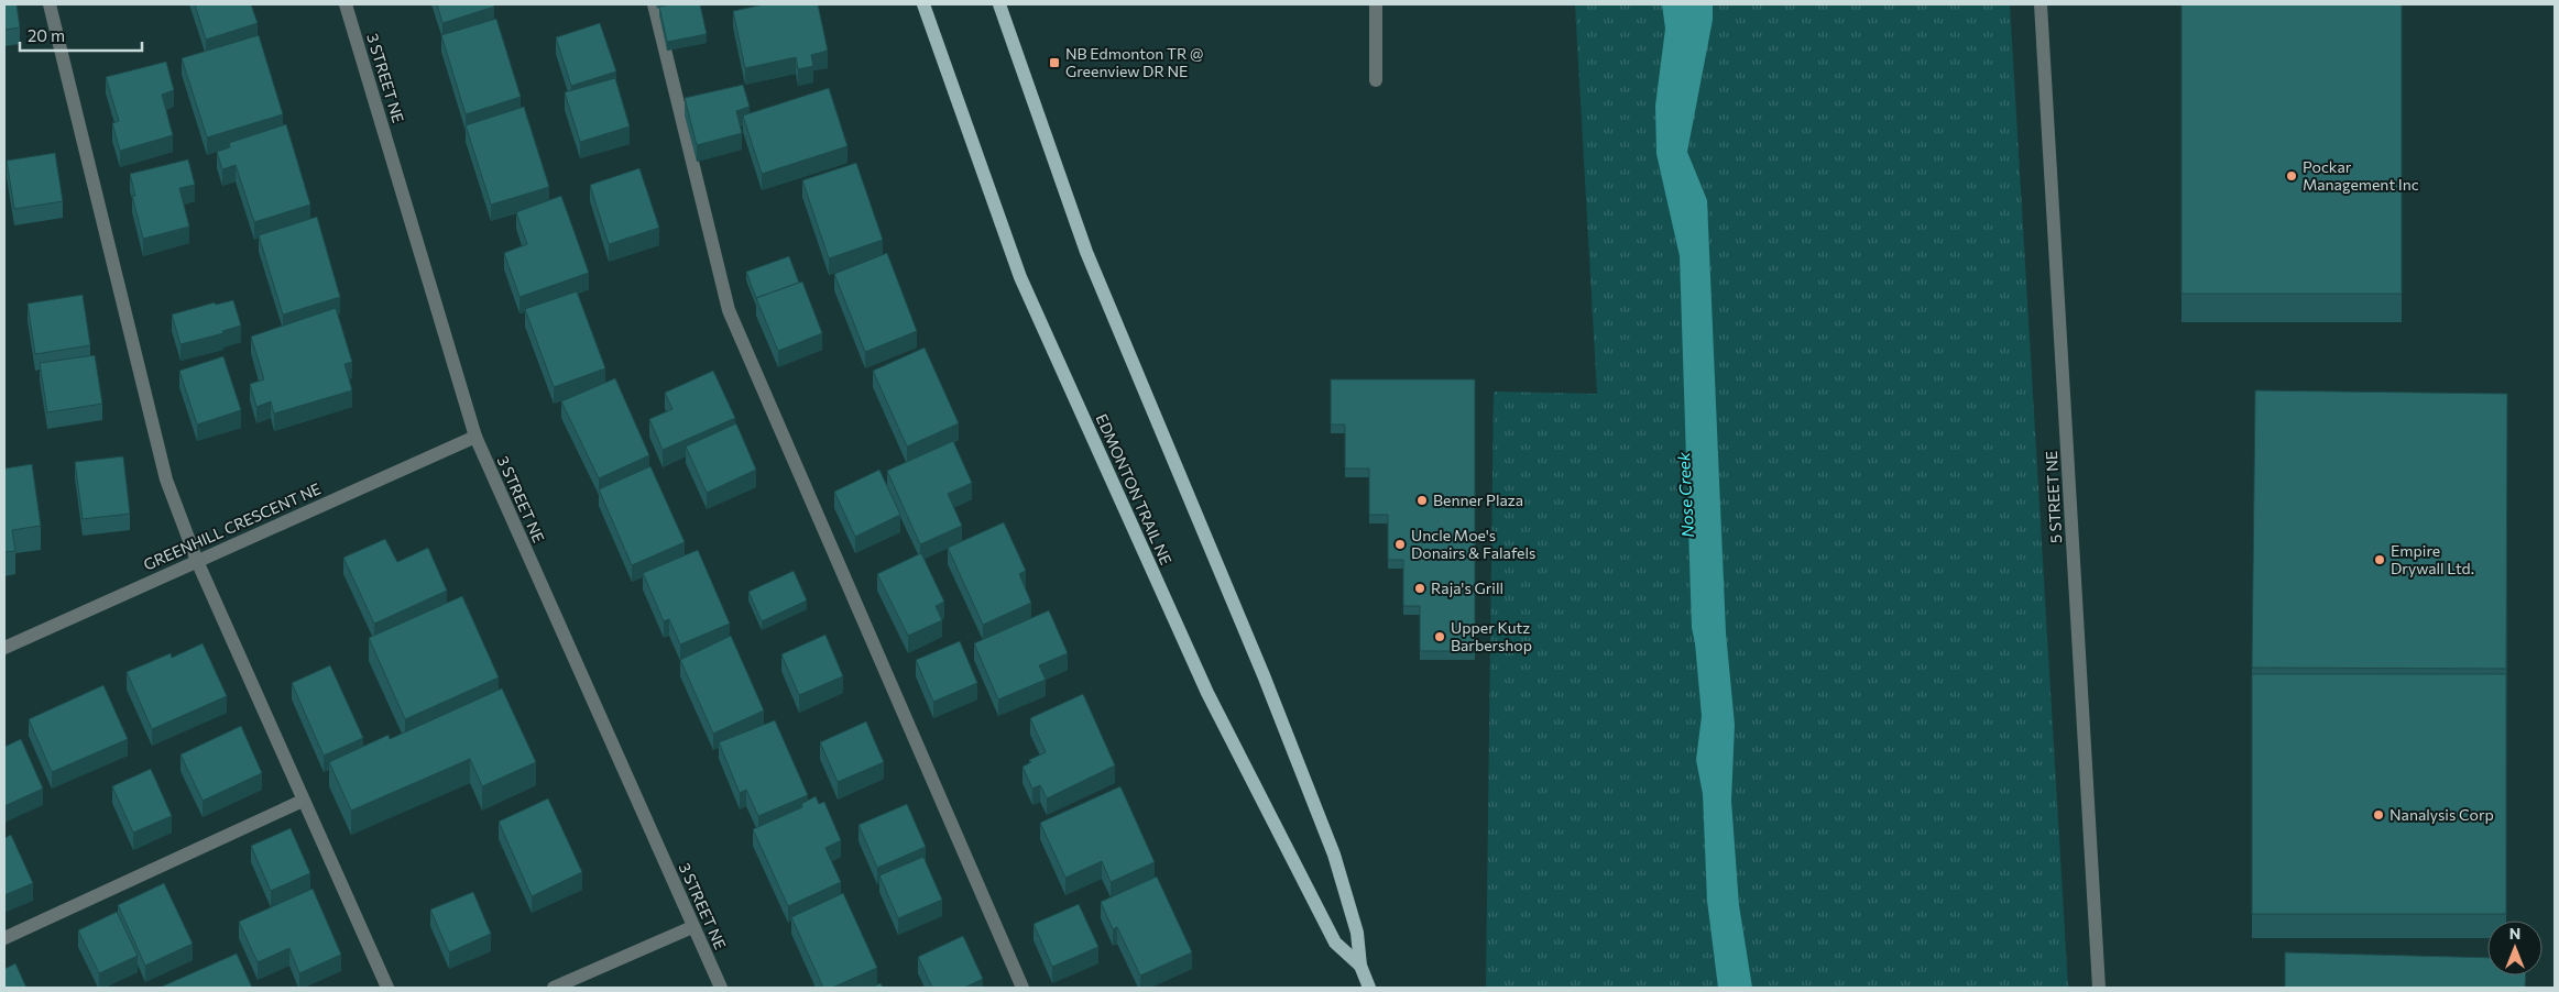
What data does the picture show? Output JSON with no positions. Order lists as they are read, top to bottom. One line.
{"streets":{"main road":["EDMONTON TRAIL NE"],"street":["3 STREET NE","5 STREET NE","GREENHILL CRESCENT NE"]},"crossings":[["3 STREET NE","GREENHILL CRESCENT NE"]],"water":["Nose Creek"],"places":{"transit":["NB Edmonton TR @ Greenview DR NE"],"other":["Pockar Management Inc","Benner Plaza","Uncle Moe's Donairs & Falafels","Empire Drywall Ltd.","Raja's Grill","Upper Kutz Barbershop","Nanalysis Corp"]},"scale_bar":"20 m","north":"top"}
